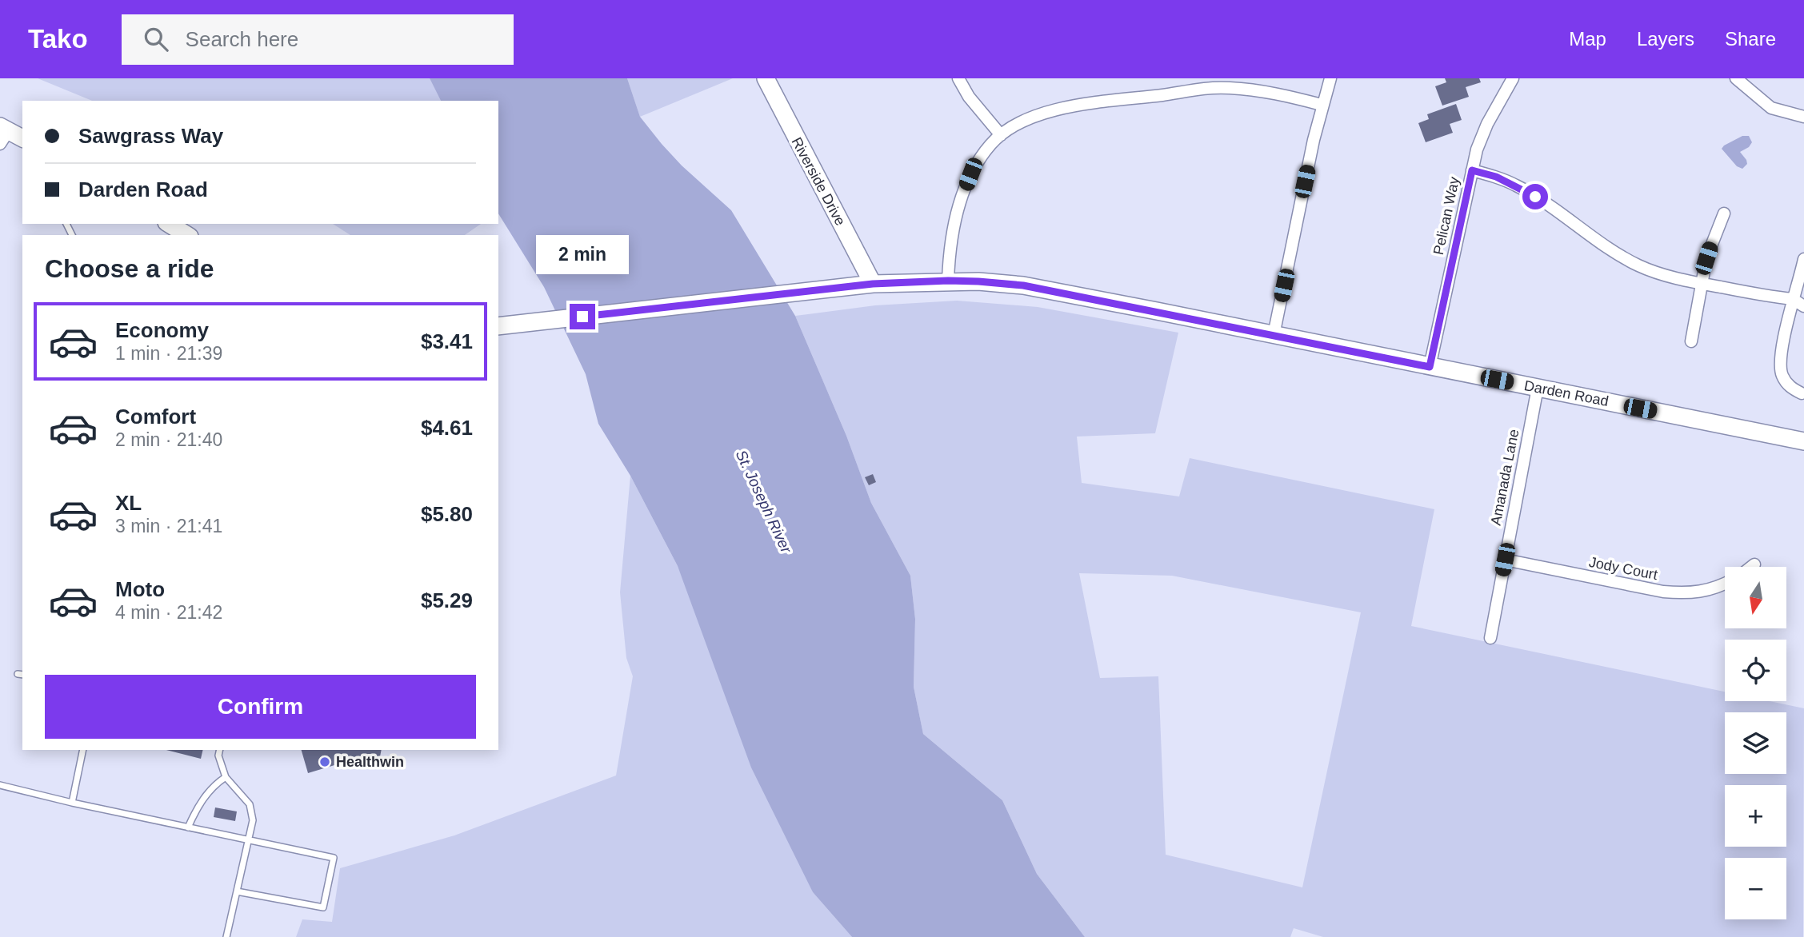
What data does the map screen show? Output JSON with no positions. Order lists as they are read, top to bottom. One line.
{"streets":{"street":["Riverside Drive","Pelican Way","Darden Road","Amanada Lane","Jody Court"]},"crossings":[["Riverside Drive","Darden Road"],["Pelican Way","Darden Road"],["Darden Road","Amanada Lane"],["Amanada Lane","Jody Court"]],"water":["St. Joseph River"],"places":["Healthwin"],"north":"bottom","page":{"header":"Tako","search":"Search here","nav":["Map","Layers","Share"],"banner":["Sawgrass Way","Darden Road"],"bubble":"2 min","heading":"Choose a ride","list":[{"name":"Economy","note":"1 min · 21:39","value":"$3.41"},{"name":"Comfort","note":"2 min · 21:40","value":"$4.61"},{"name":"XL","note":"3 min · 21:41","value":"$5.80"},{"name":"Moto","note":"4 min · 21:42","value":"$5.29"}],"map_buttons":["+","−"],"buttons":"Confirm"}}
